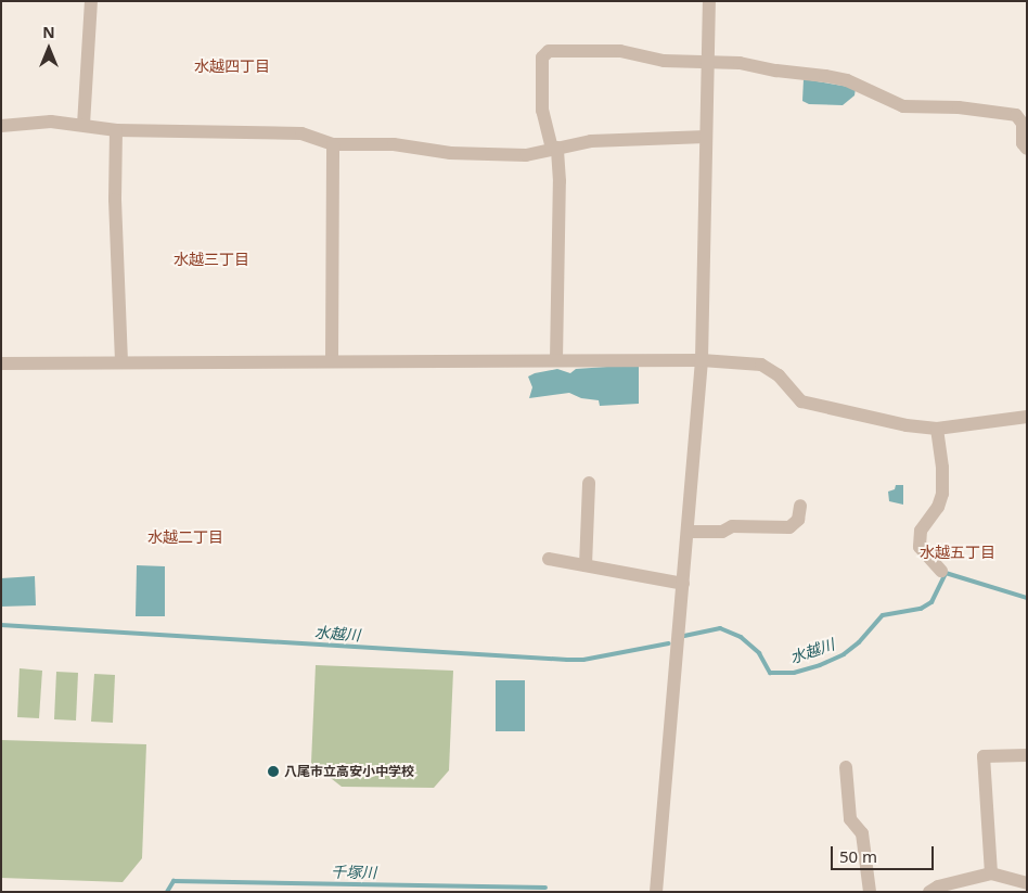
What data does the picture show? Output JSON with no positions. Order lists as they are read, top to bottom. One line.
{"districts":["水越四丁目","水越三丁目","水越二丁目","水越五丁目"],"water":["水越川","千塚川"],"places":["八尾市立高安小中学校"],"scale_bar":"50 m","north":"top"}
